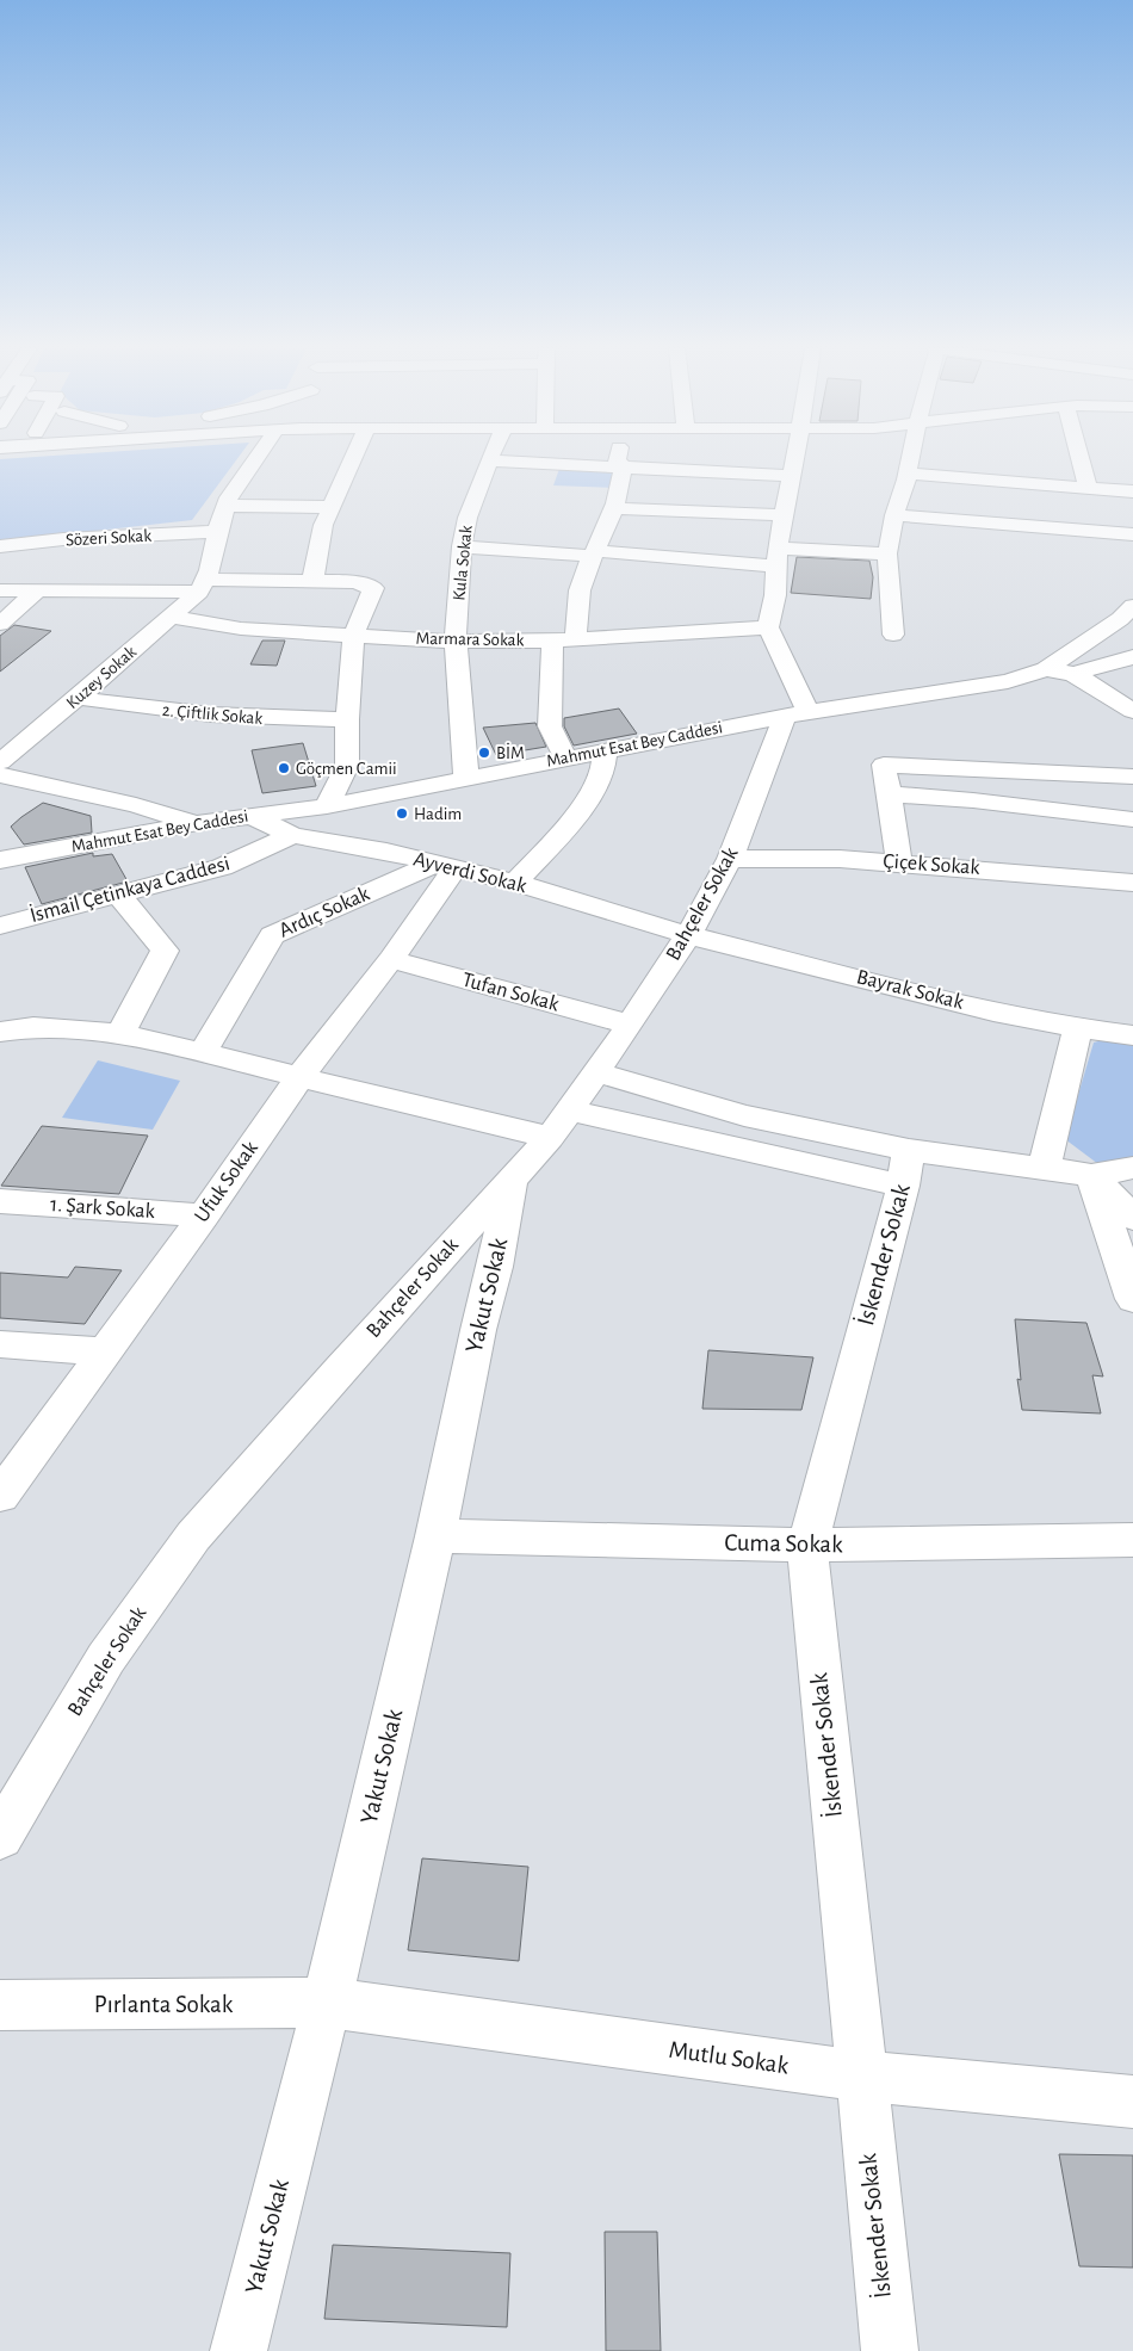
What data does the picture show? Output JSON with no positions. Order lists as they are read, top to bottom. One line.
{"streets":{"street":["Sözeri Sokak","Kula Sokak","Marmara Sokak","Kuzey Sokak","2. Çiftlik Sokak","Mahmut Esat Bey Caddesi","Çiçek Sokak","Ayverdi Sokak","İsmail Çetinkaya Caddesi","Bahçeler Sokak","Ardıç Sokak","Bayrak Sokak","Tufan Sokak","Ufuk Sokak","1. Şark Sokak","İskender Sokak","Yakut Sokak","Cuma Sokak","Pırlanta Sokak","Mutlu Sokak"]},"crossings":[["Kula Sokak","Marmara Sokak"],["Kula Sokak","Mahmut Esat Bey Caddesi"],["Marmara Sokak","Kuzey Sokak"],["Kuzey Sokak","2. Çiftlik Sokak"],["Mahmut Esat Bey Caddesi","Ayverdi Sokak"],["Mahmut Esat Bey Caddesi","Bahçeler Sokak"],["Çiçek Sokak","Bahçeler Sokak"],["Ayverdi Sokak","İsmail Çetinkaya Caddesi"],["Ayverdi Sokak","Bahçeler Sokak"],["Ayverdi Sokak","Ardıç Sokak"],["Ayverdi Sokak","Bayrak Sokak"],["Ayverdi Sokak","Ufuk Sokak"],["Bahçeler Sokak","Bayrak Sokak"],["Bahçeler Sokak","Tufan Sokak"],["Bahçeler Sokak","Yakut Sokak"],["Ardıç Sokak","Ufuk Sokak"],["Tufan Sokak","Ufuk Sokak"],["Ufuk Sokak","1. Şark Sokak"],["İskender Sokak","Cuma Sokak"],["İskender Sokak","Mutlu Sokak"],["Yakut Sokak","Cuma Sokak"],["Yakut Sokak","Pırlanta Sokak"],["Yakut Sokak","Mutlu Sokak"],["Pırlanta Sokak","Mutlu Sokak"]],"places":["BİM","Göçmen Camii","Hadim"]}
